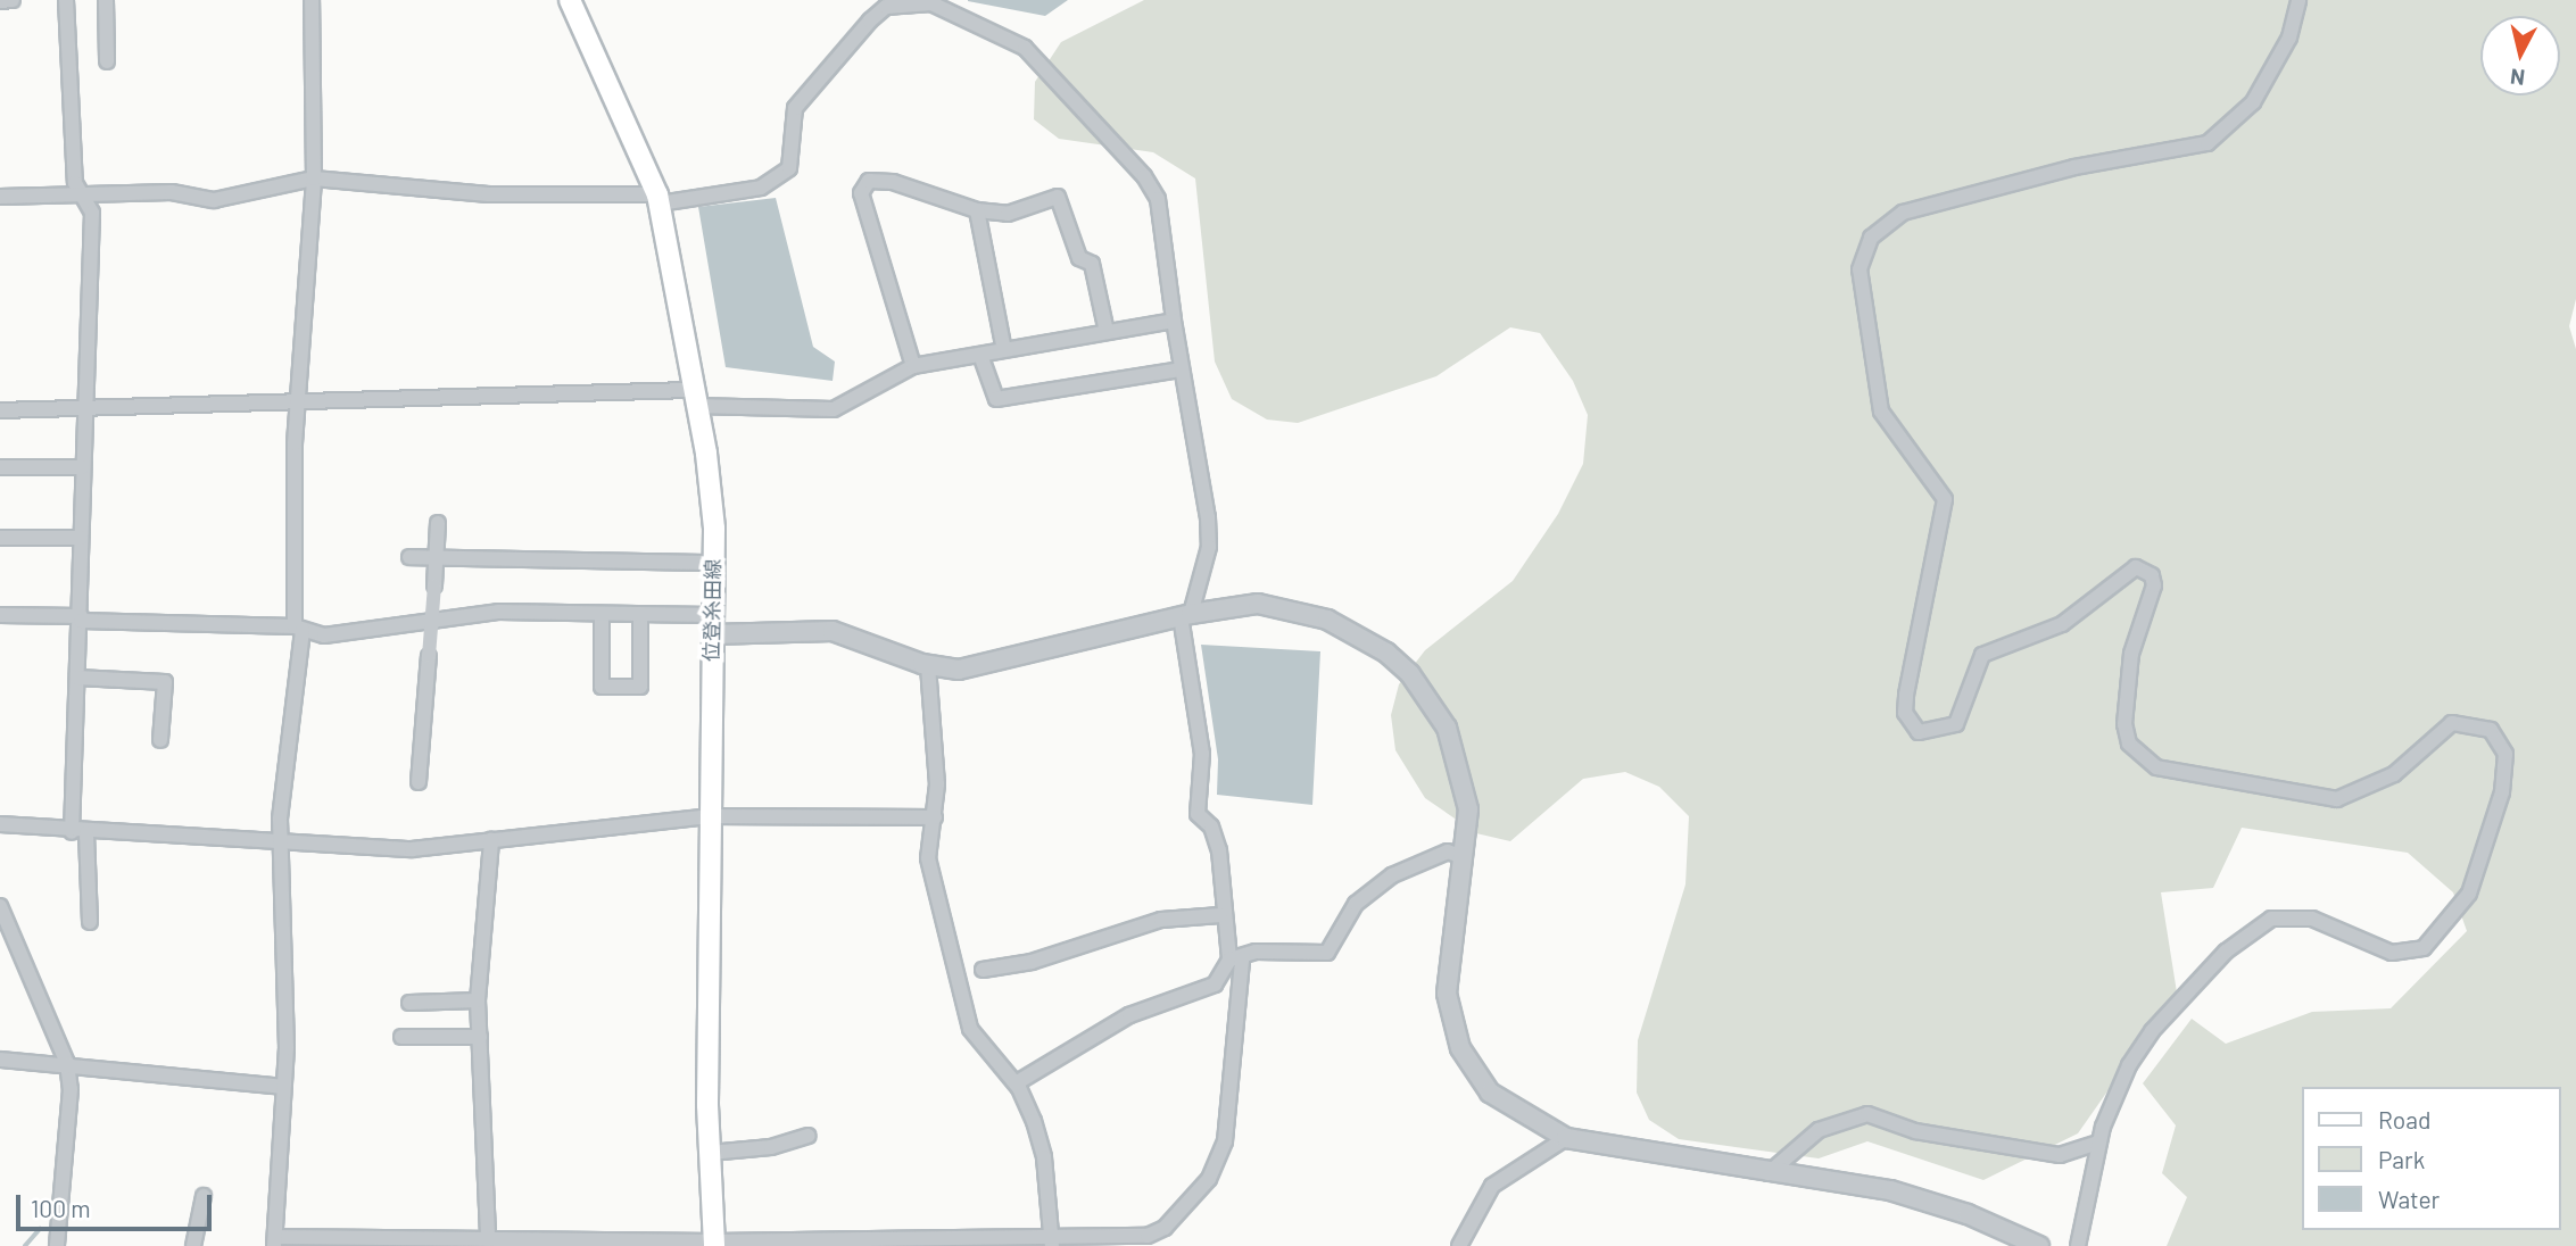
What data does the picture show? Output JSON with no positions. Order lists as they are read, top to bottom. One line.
{"streets":{"main road":["位登糸田線"]},"legend":["Road","Park","Water"],"scale_bar":"100 m","north":"bottom"}
